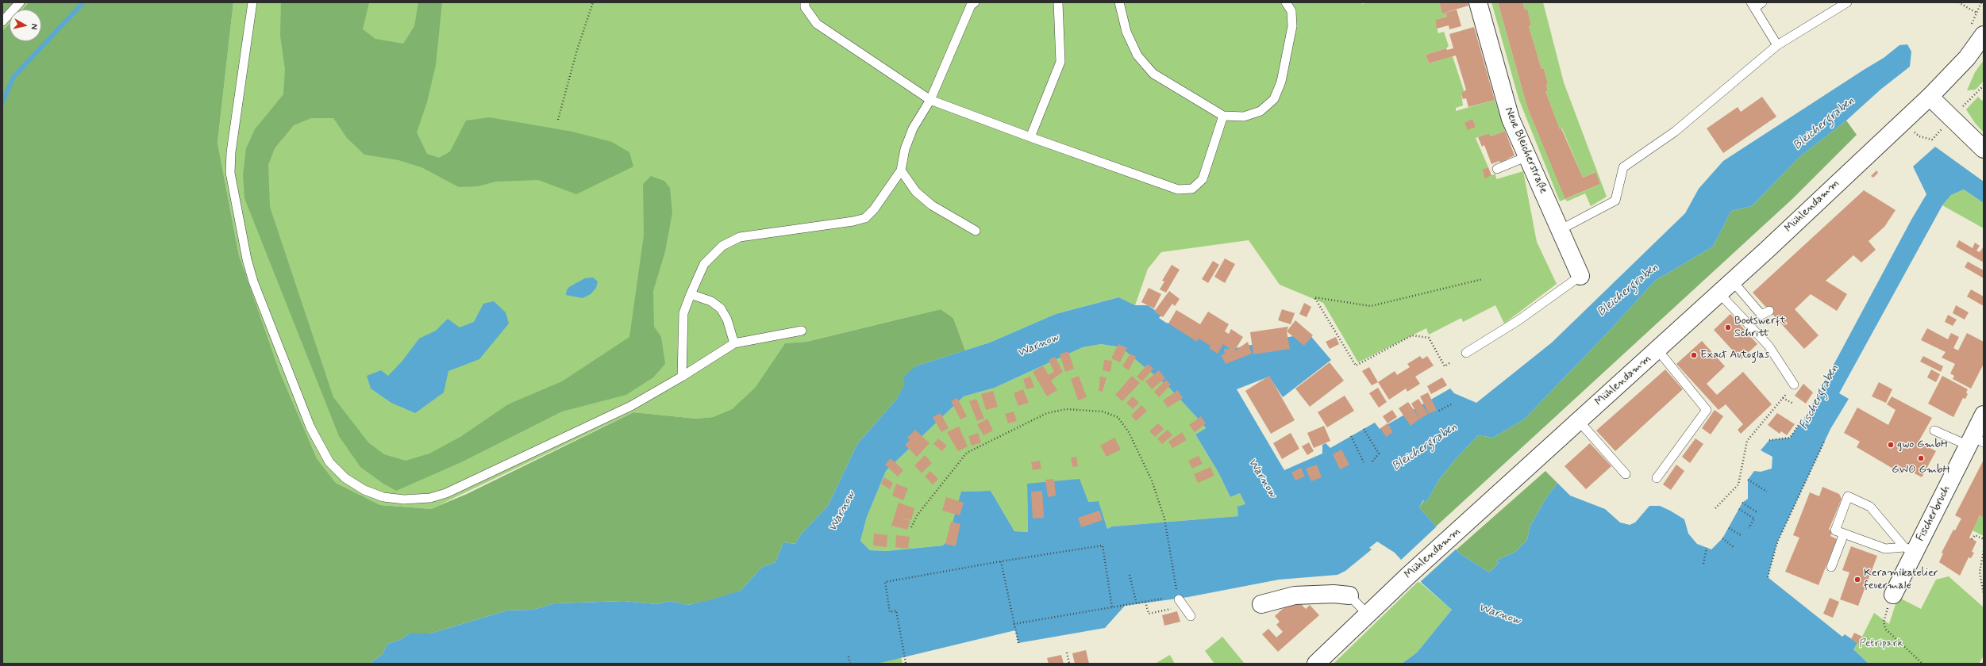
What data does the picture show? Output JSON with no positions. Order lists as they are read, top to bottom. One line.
{"streets":{"main road":["Neue Bleicherstraße","Mühlendamm","Fischerbruch"]},"water":["Bleichergraben","Warnow","Fischergraben"],"parks":["Petripark"],"places":["Bootswerft Schritt","Exact Autoglas","gwo GmbH","GWO GmbH","Keramikatelier feuermale"],"north":"right"}
